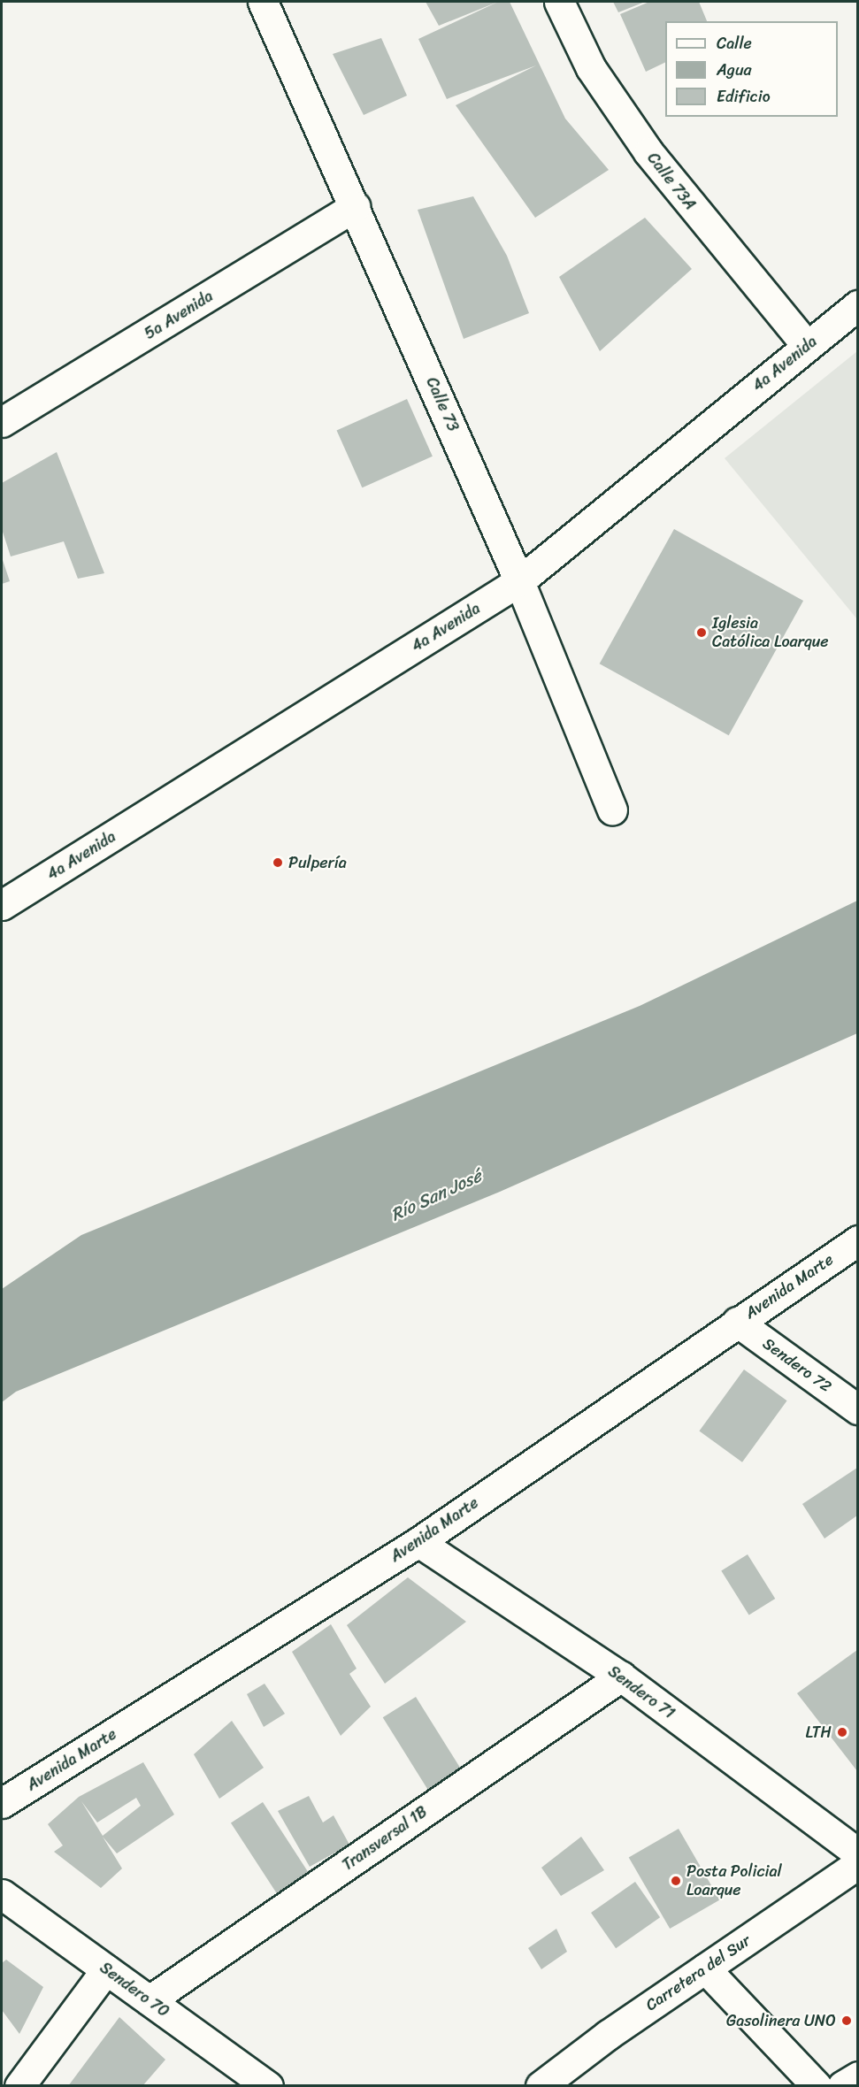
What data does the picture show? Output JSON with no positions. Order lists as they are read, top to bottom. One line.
{"streets":{"main road":["Calle 73A","5a Avenida","4a Avenida","Calle 73","Avenida Marte","Sendero 72","Sendero 71","Transversal 1B","Carretera del Sur","Sendero 70"]},"crossings":[["Calle 73A","4a Avenida"],["5a Avenida","Calle 73"],["4a Avenida","Calle 73"],["Avenida Marte","Sendero 72"],["Avenida Marte","Sendero 71"],["Sendero 71","Transversal 1B"],["Transversal 1B","Sendero 70"]],"water":["Río San José"],"places":["Iglesia Católica Loarque","Pulpería","LTH","Posta Policial Loarque","Gasolinera UNO"],"legend":["Calle","Agua","Edificio"]}
